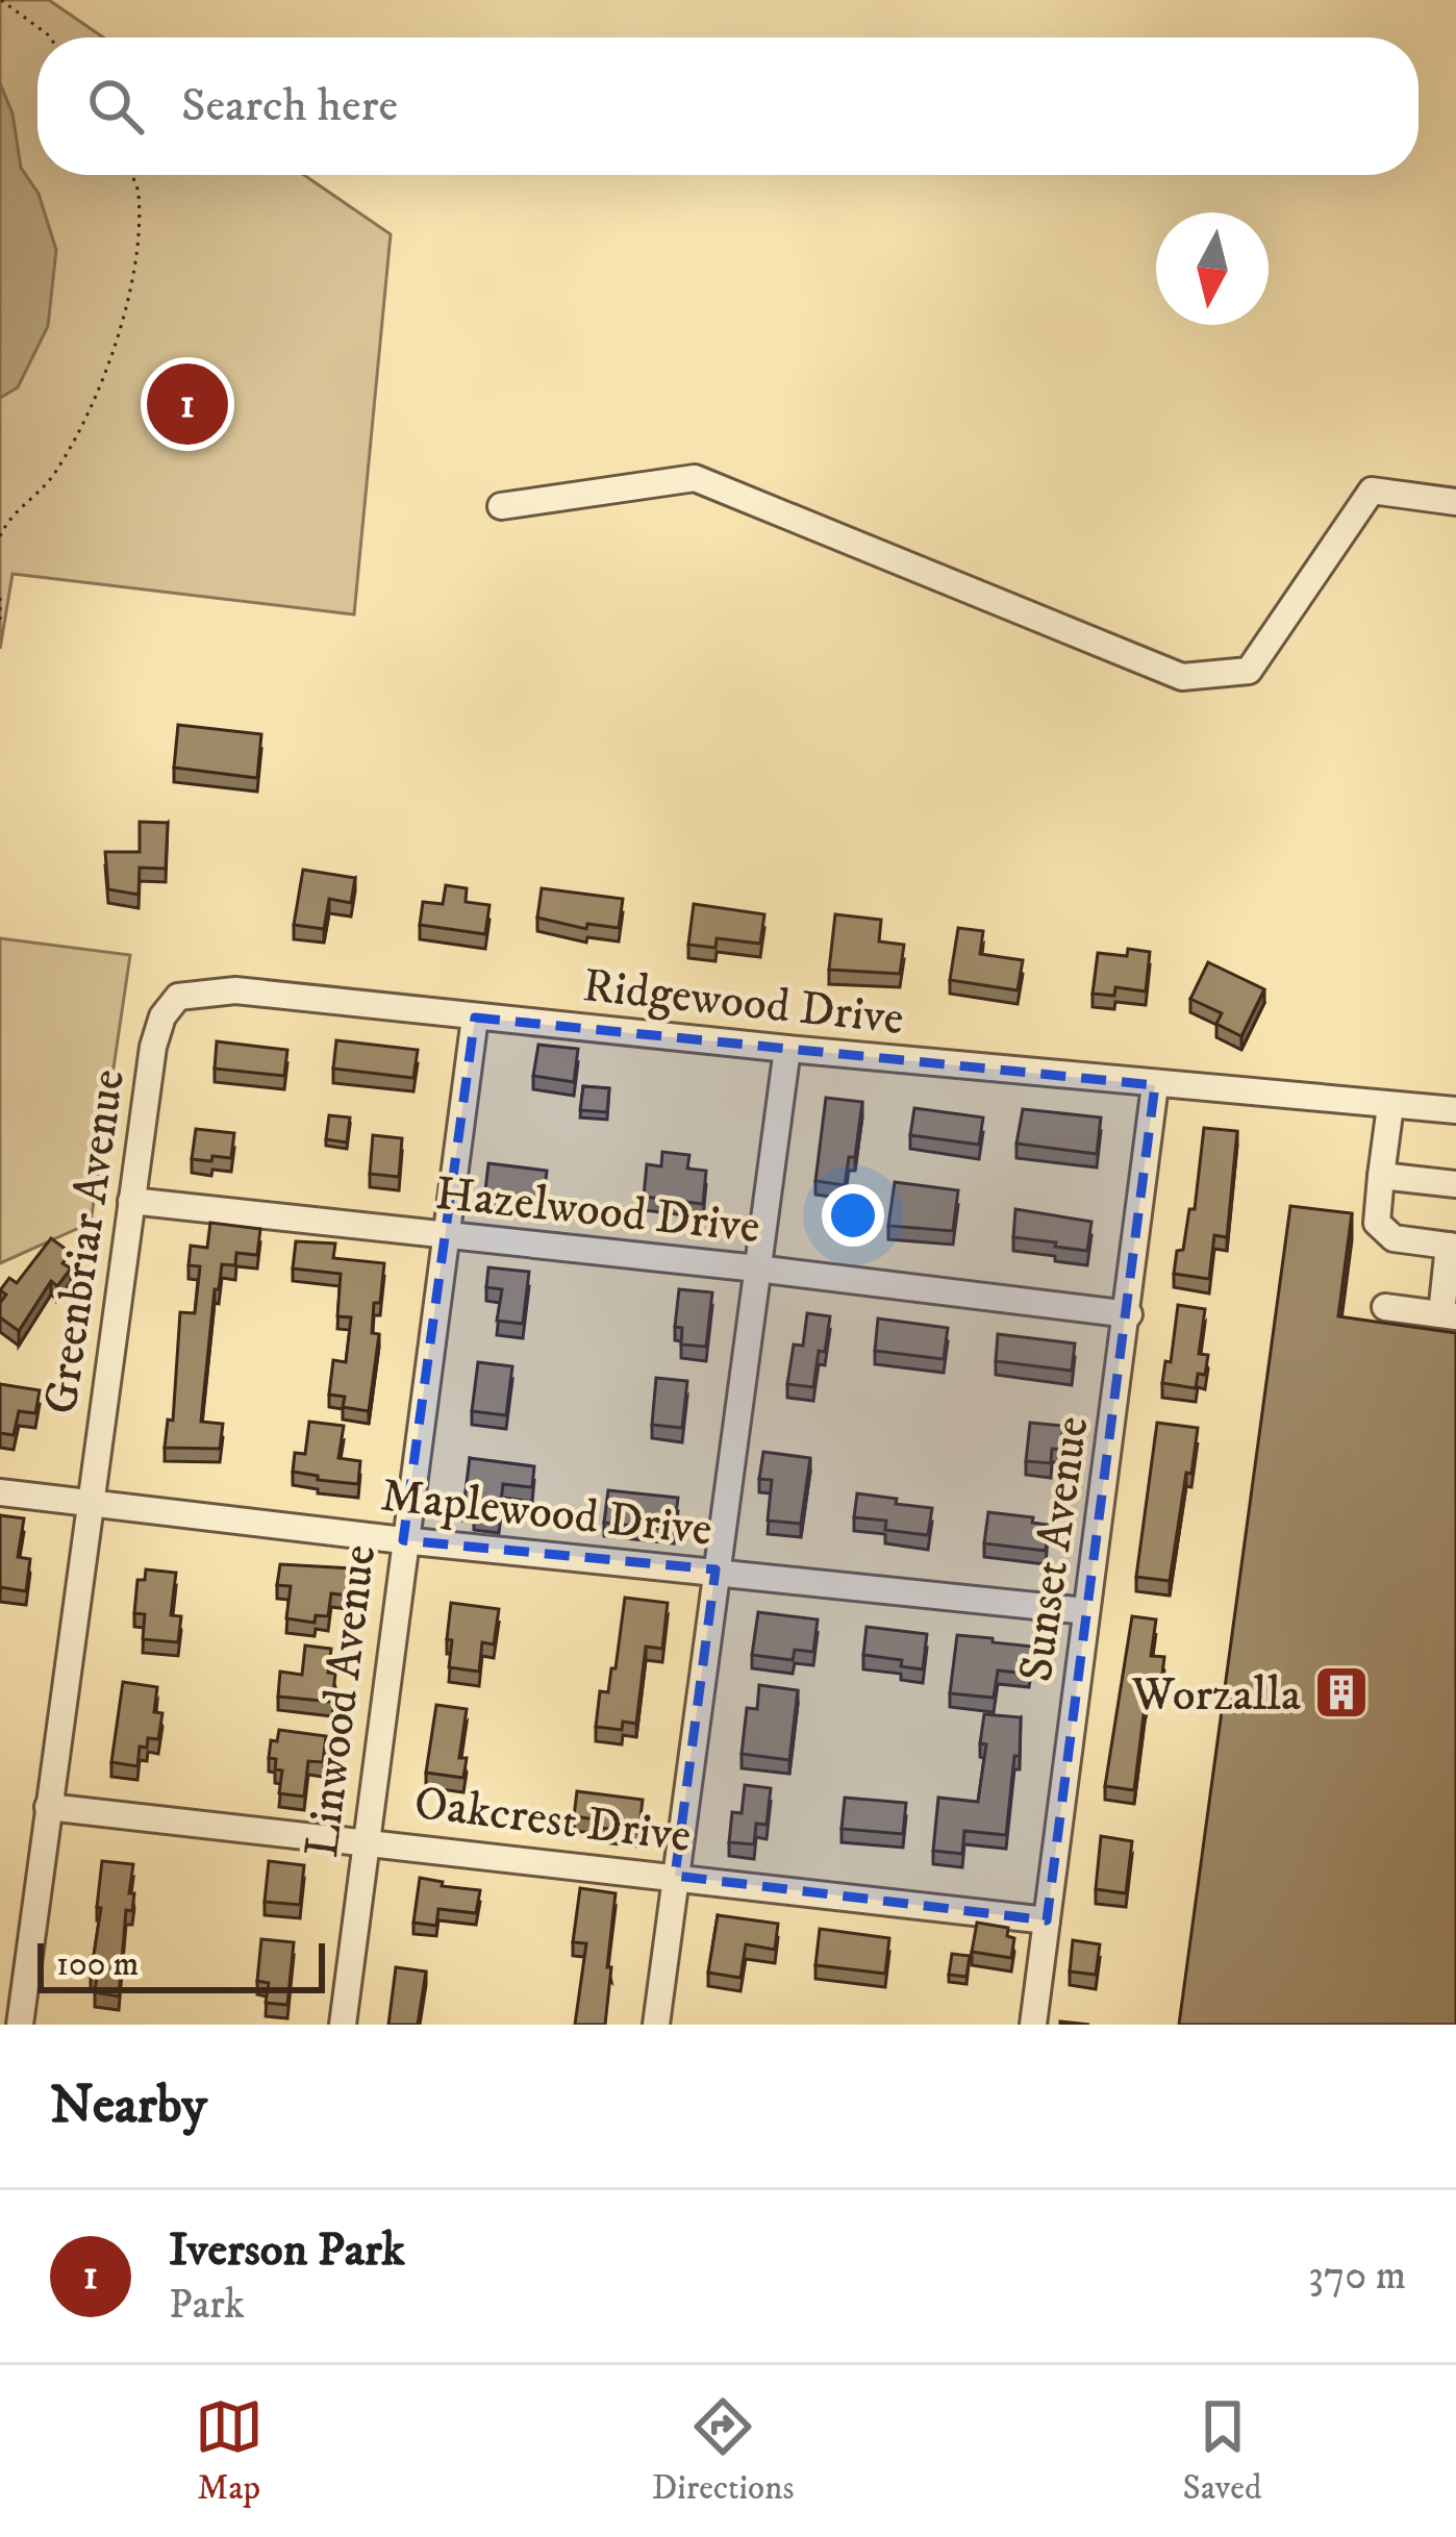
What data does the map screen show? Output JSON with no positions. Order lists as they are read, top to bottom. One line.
{"streets":{"street":["Ridgewood Drive","Hazelwood Drive","Greenbriar Avenue","Maplewood Drive","Sunset Avenue","Linwood Avenue","Oakcrest Drive"]},"crossings":[["Ridgewood Drive","Greenbriar Avenue"],["Ridgewood Drive","Sunset Avenue"],["Ridgewood Drive","Linwood Avenue"],["Hazelwood Drive","Greenbriar Avenue"],["Hazelwood Drive","Sunset Avenue"],["Hazelwood Drive","Linwood Avenue"],["Greenbriar Avenue","Maplewood Drive"],["Greenbriar Avenue","Oakcrest Drive"],["Maplewood Drive","Sunset Avenue"],["Maplewood Drive","Linwood Avenue"],["Sunset Avenue","Oakcrest Drive"],["Linwood Avenue","Oakcrest Drive"]],"places":{"building":["Worzalla"]},"scale_bar":"100 m","north":"bottom","page":{"search":"Search here","pins":"1","scale":"100 m","heading":"Nearby","list":[{"mark":"1","name":"Iverson Park","note":"Park","value":"370 m"}],"nav":["Map","Directions","Saved"]}}
